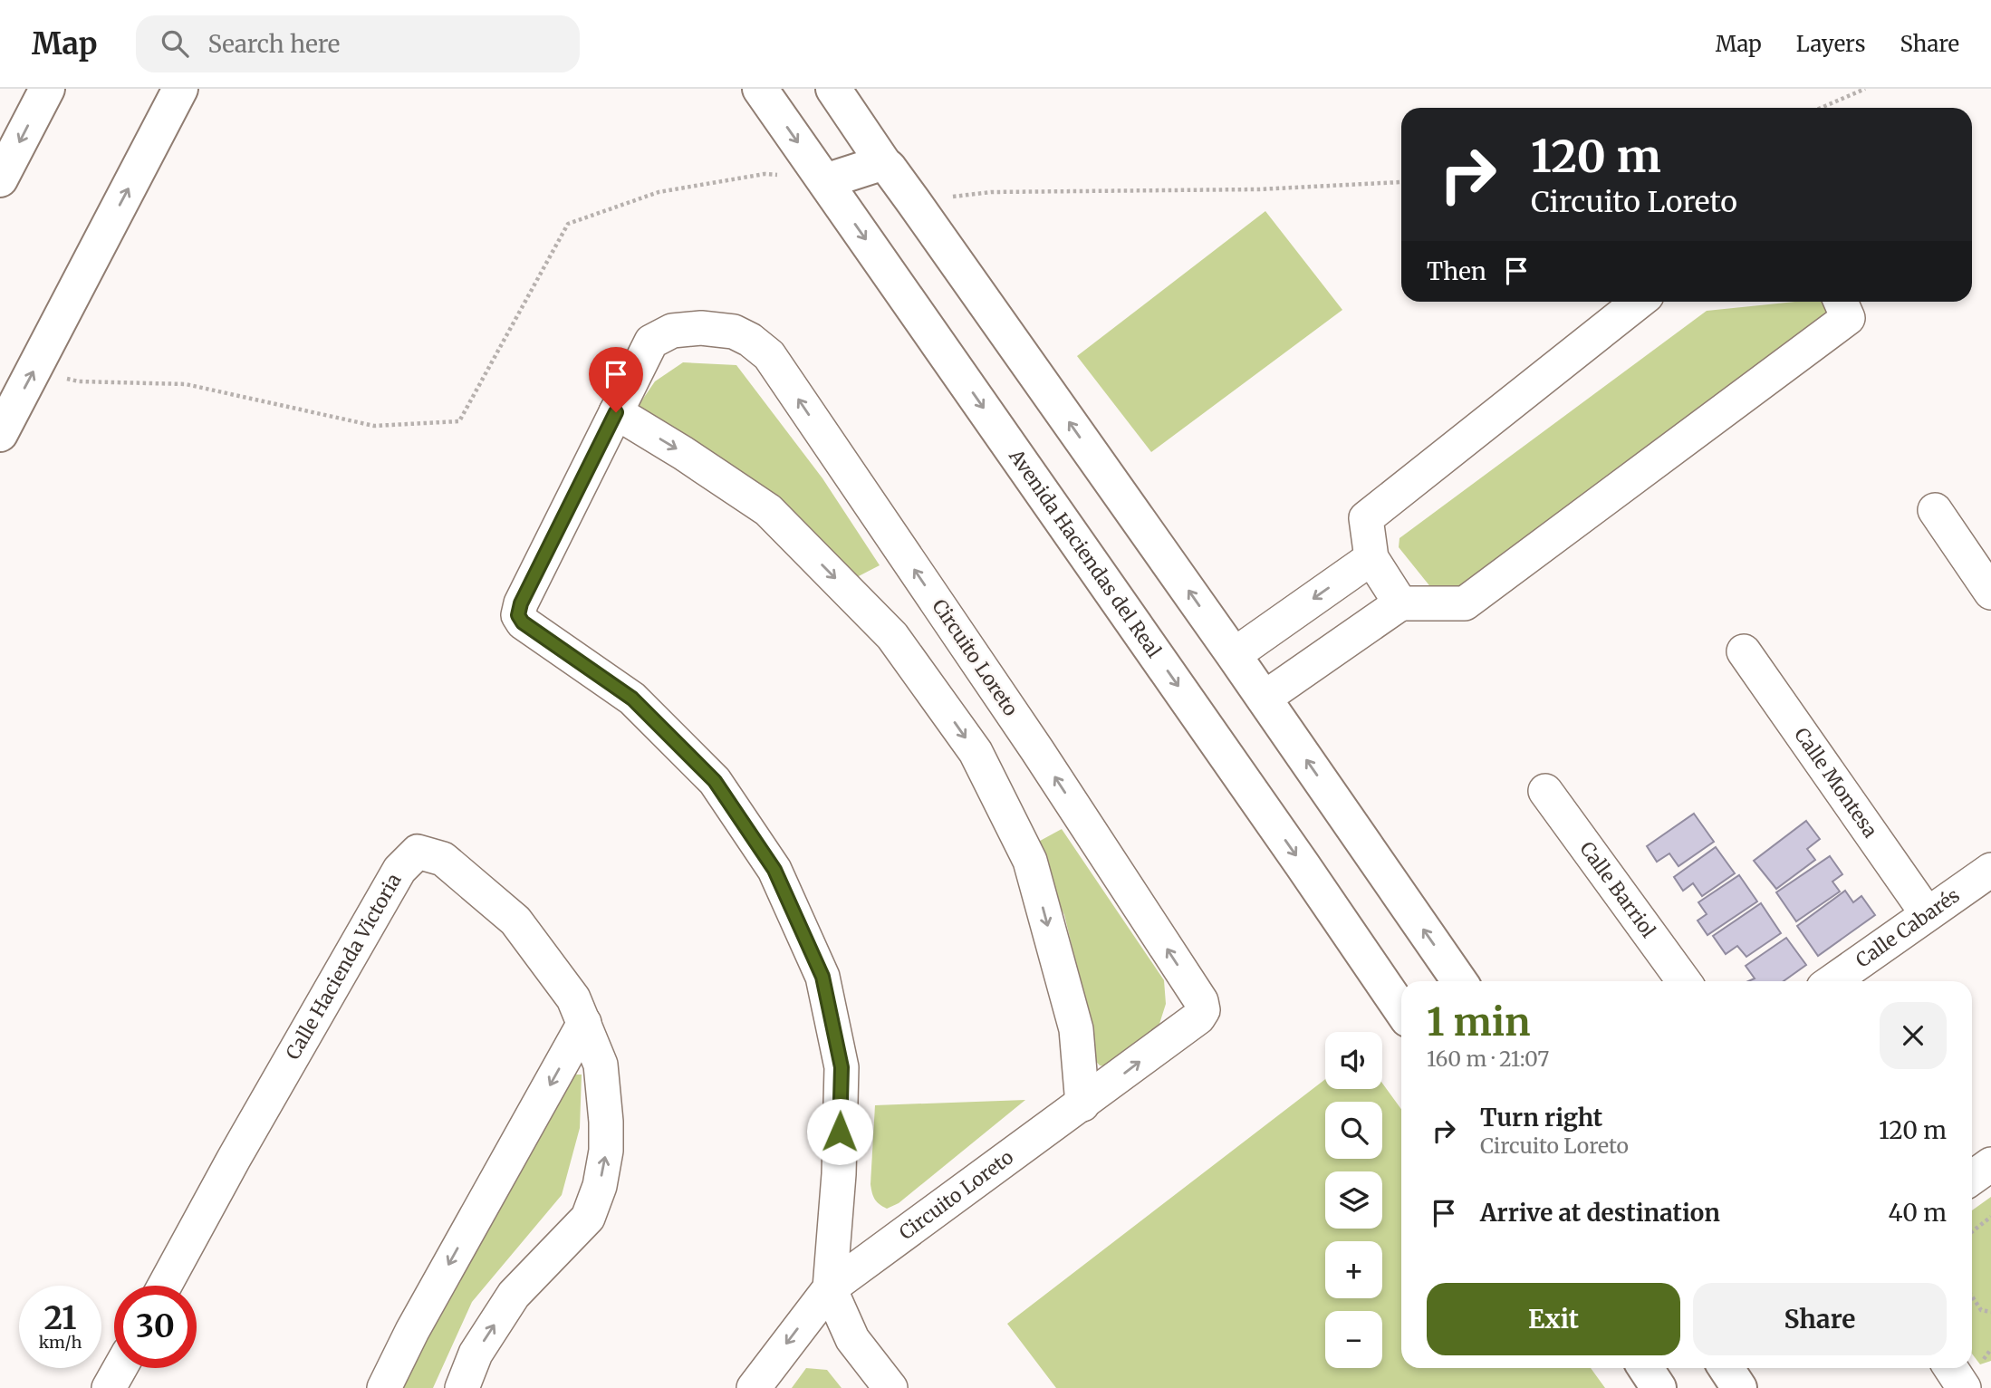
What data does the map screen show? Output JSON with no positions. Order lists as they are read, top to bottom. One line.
{"streets":{"main road":["Avenida Haciendas del Real"],"street":["Circuito Loreto","Calle Montesa","Calle Barriol","Calle Cabarés","Calle Hacienda Victoria"]},"crossings":[["Calle Montesa","Calle Cabarés"]],"page":{"header":"Map","search":"Search here","nav":["Map","Layers","Share"],"turn":["120 m","Circuito Loreto"],"then":"Then","heading":["1 min","160 m · 21:07"],"map_buttons":["+","−"],"list":[{"name":"Turn right","note":"Circuito Loreto","value":"120 m"},{"name":"Arrive at destination","value":"40 m"}],"buttons":["Exit","Share"],"speed":"21 km/h","limit":"30"}}
